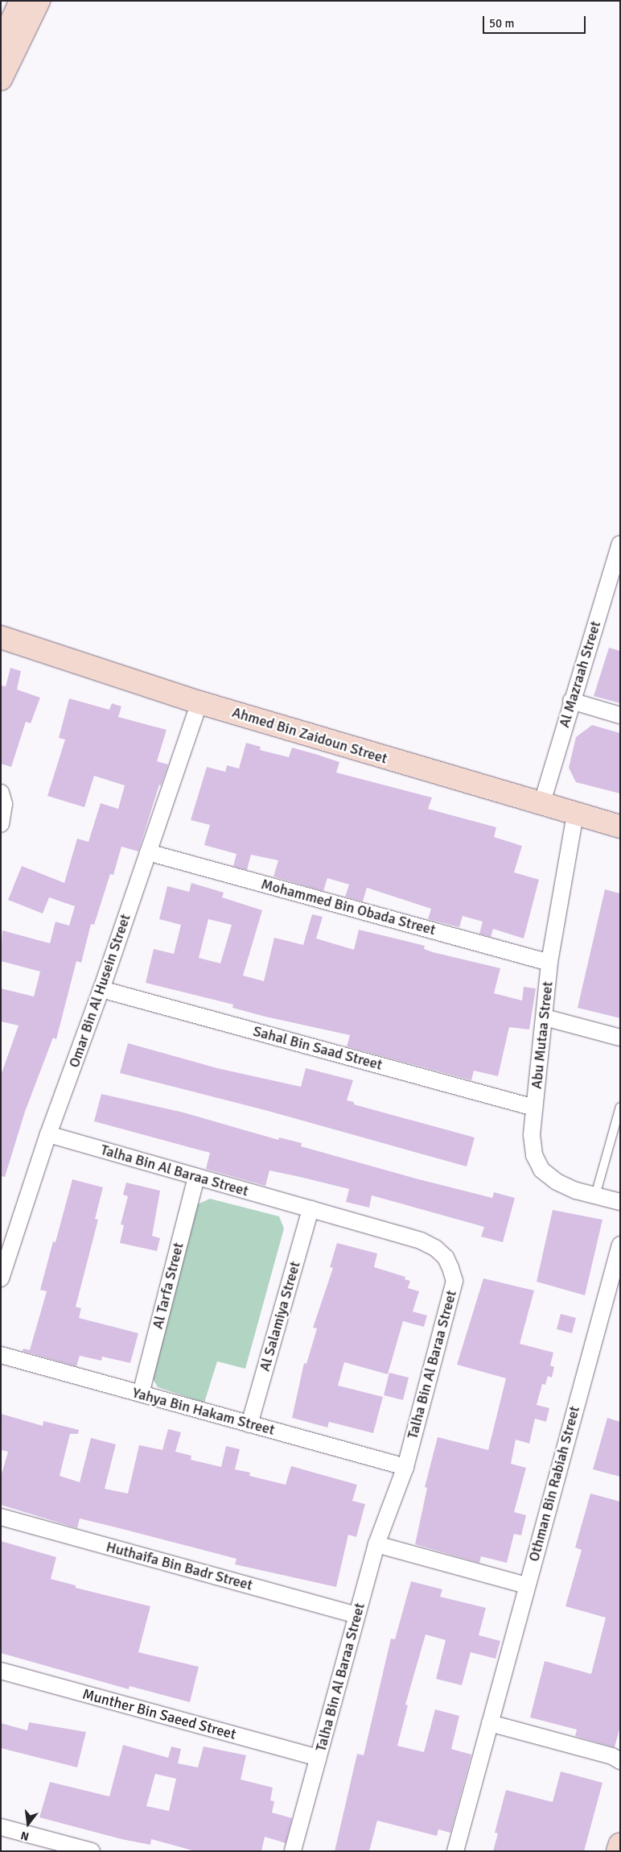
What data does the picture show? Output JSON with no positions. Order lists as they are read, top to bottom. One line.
{"streets":{"street":["Al Mazraah Street","Ahmed Bin Zaidoun Street","Mohammed Bin Obada Street","Omar Bin Al Husein Street","Abu Mutaa Street","Sahal Bin Saad Street","Talha Bin Al Baraa Street","Al Tarfa Street","Al Salamiya Street","Yahya Bin Hakam Street","Othman Bin Rabiah Street","Huthaifa Bin Badr Street","Munther Bin Saeed Street"]},"crossings":[["Al Mazraah Street","Ahmed Bin Zaidoun Street"],["Ahmed Bin Zaidoun Street","Omar Bin Al Husein Street"],["Ahmed Bin Zaidoun Street","Abu Mutaa Street"],["Mohammed Bin Obada Street","Omar Bin Al Husein Street"],["Mohammed Bin Obada Street","Abu Mutaa Street"],["Omar Bin Al Husein Street","Sahal Bin Saad Street"],["Omar Bin Al Husein Street","Talha Bin Al Baraa Street"],["Abu Mutaa Street","Sahal Bin Saad Street"],["Talha Bin Al Baraa Street","Al Tarfa Street"],["Talha Bin Al Baraa Street","Al Salamiya Street"],["Talha Bin Al Baraa Street","Yahya Bin Hakam Street"],["Talha Bin Al Baraa Street","Huthaifa Bin Badr Street"],["Talha Bin Al Baraa Street","Munther Bin Saeed Street"],["Al Tarfa Street","Yahya Bin Hakam Street"],["Al Salamiya Street","Yahya Bin Hakam Street"]],"scale_bar":"50 m","north":"bottom"}
